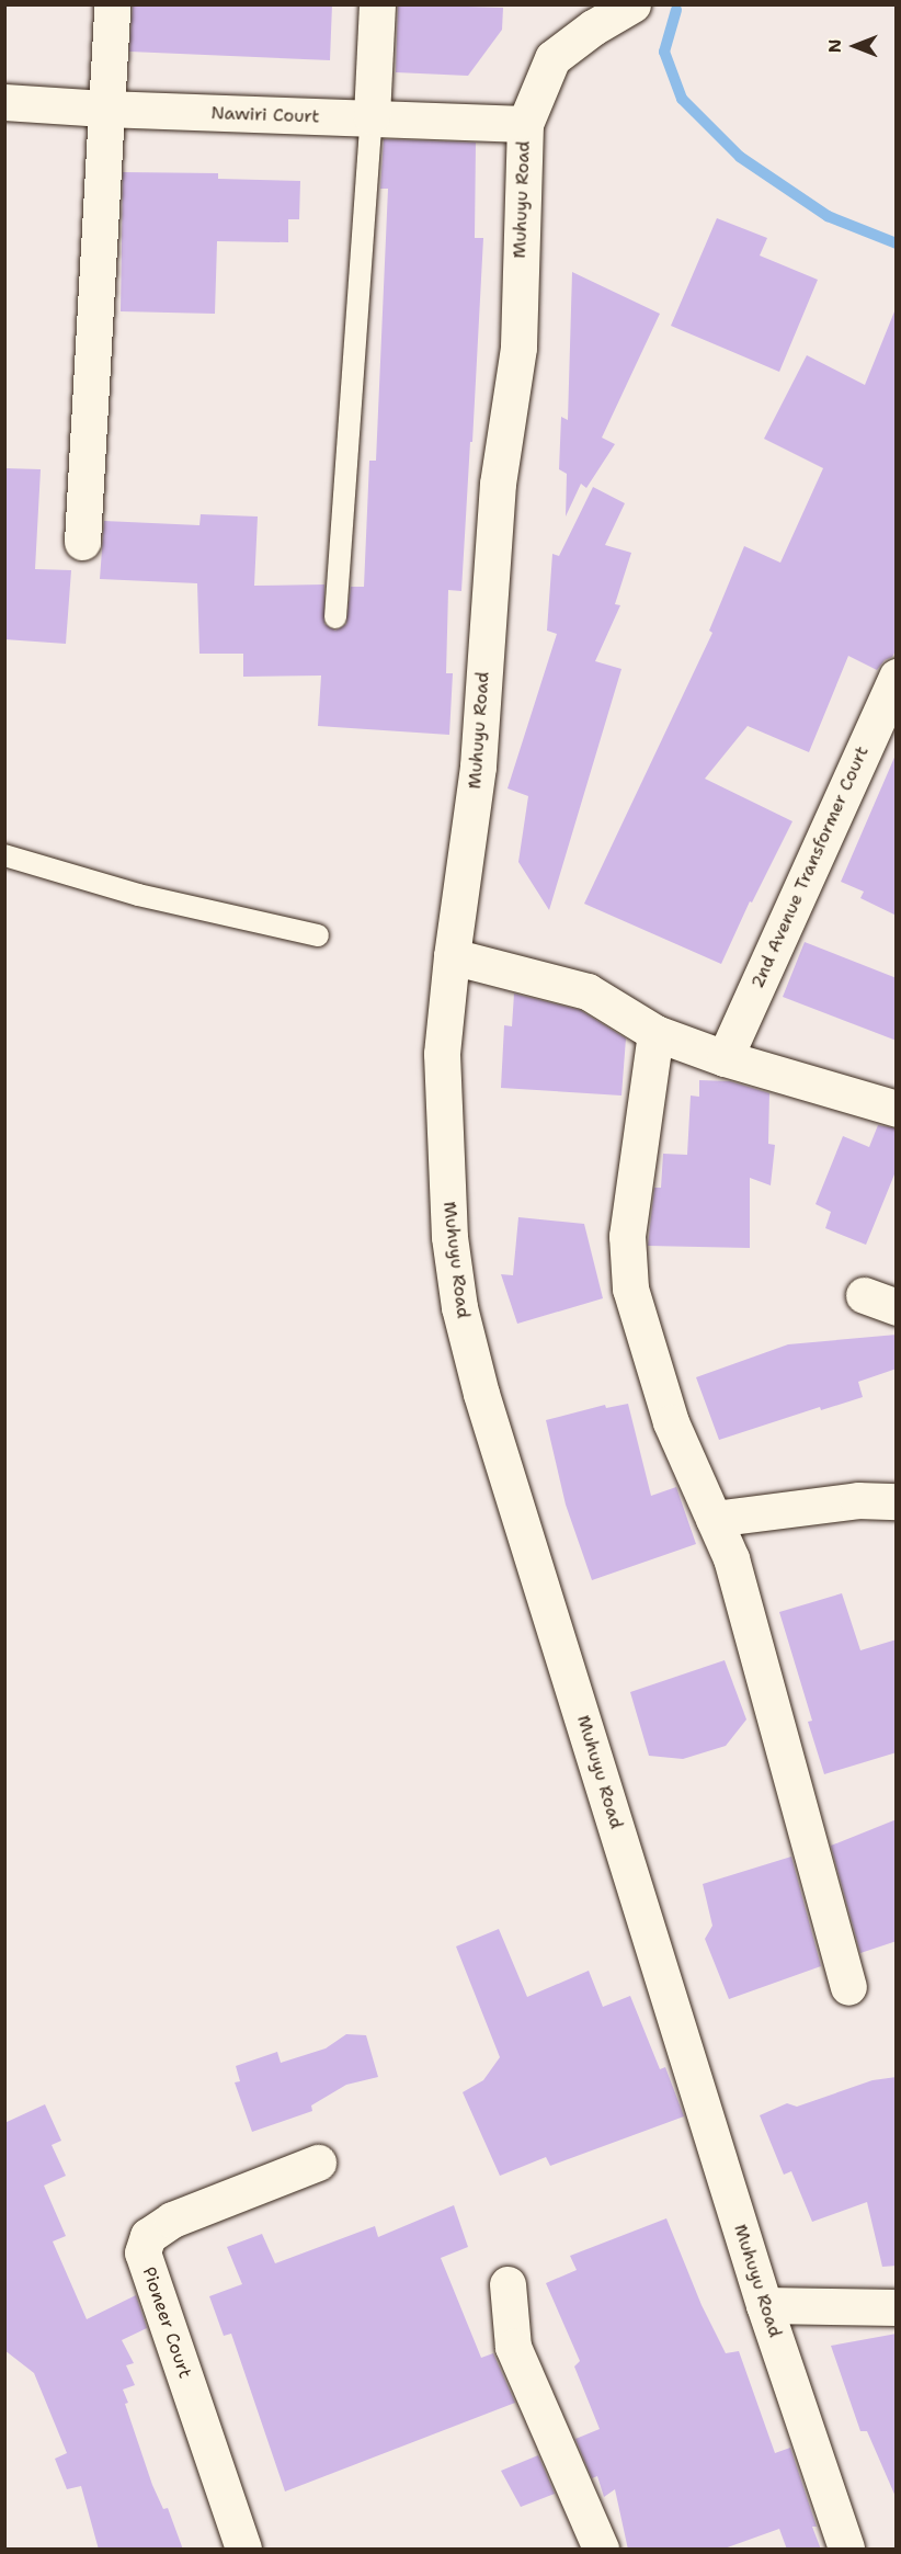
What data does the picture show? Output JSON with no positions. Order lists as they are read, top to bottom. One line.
{"streets":{"street":["Nawiri Court","Muhuyu Road","2nd Avenue Transformer Court","Pioneer Court"]},"crossings":[["Nawiri Court","Muhuyu Road"]],"north":"left"}
